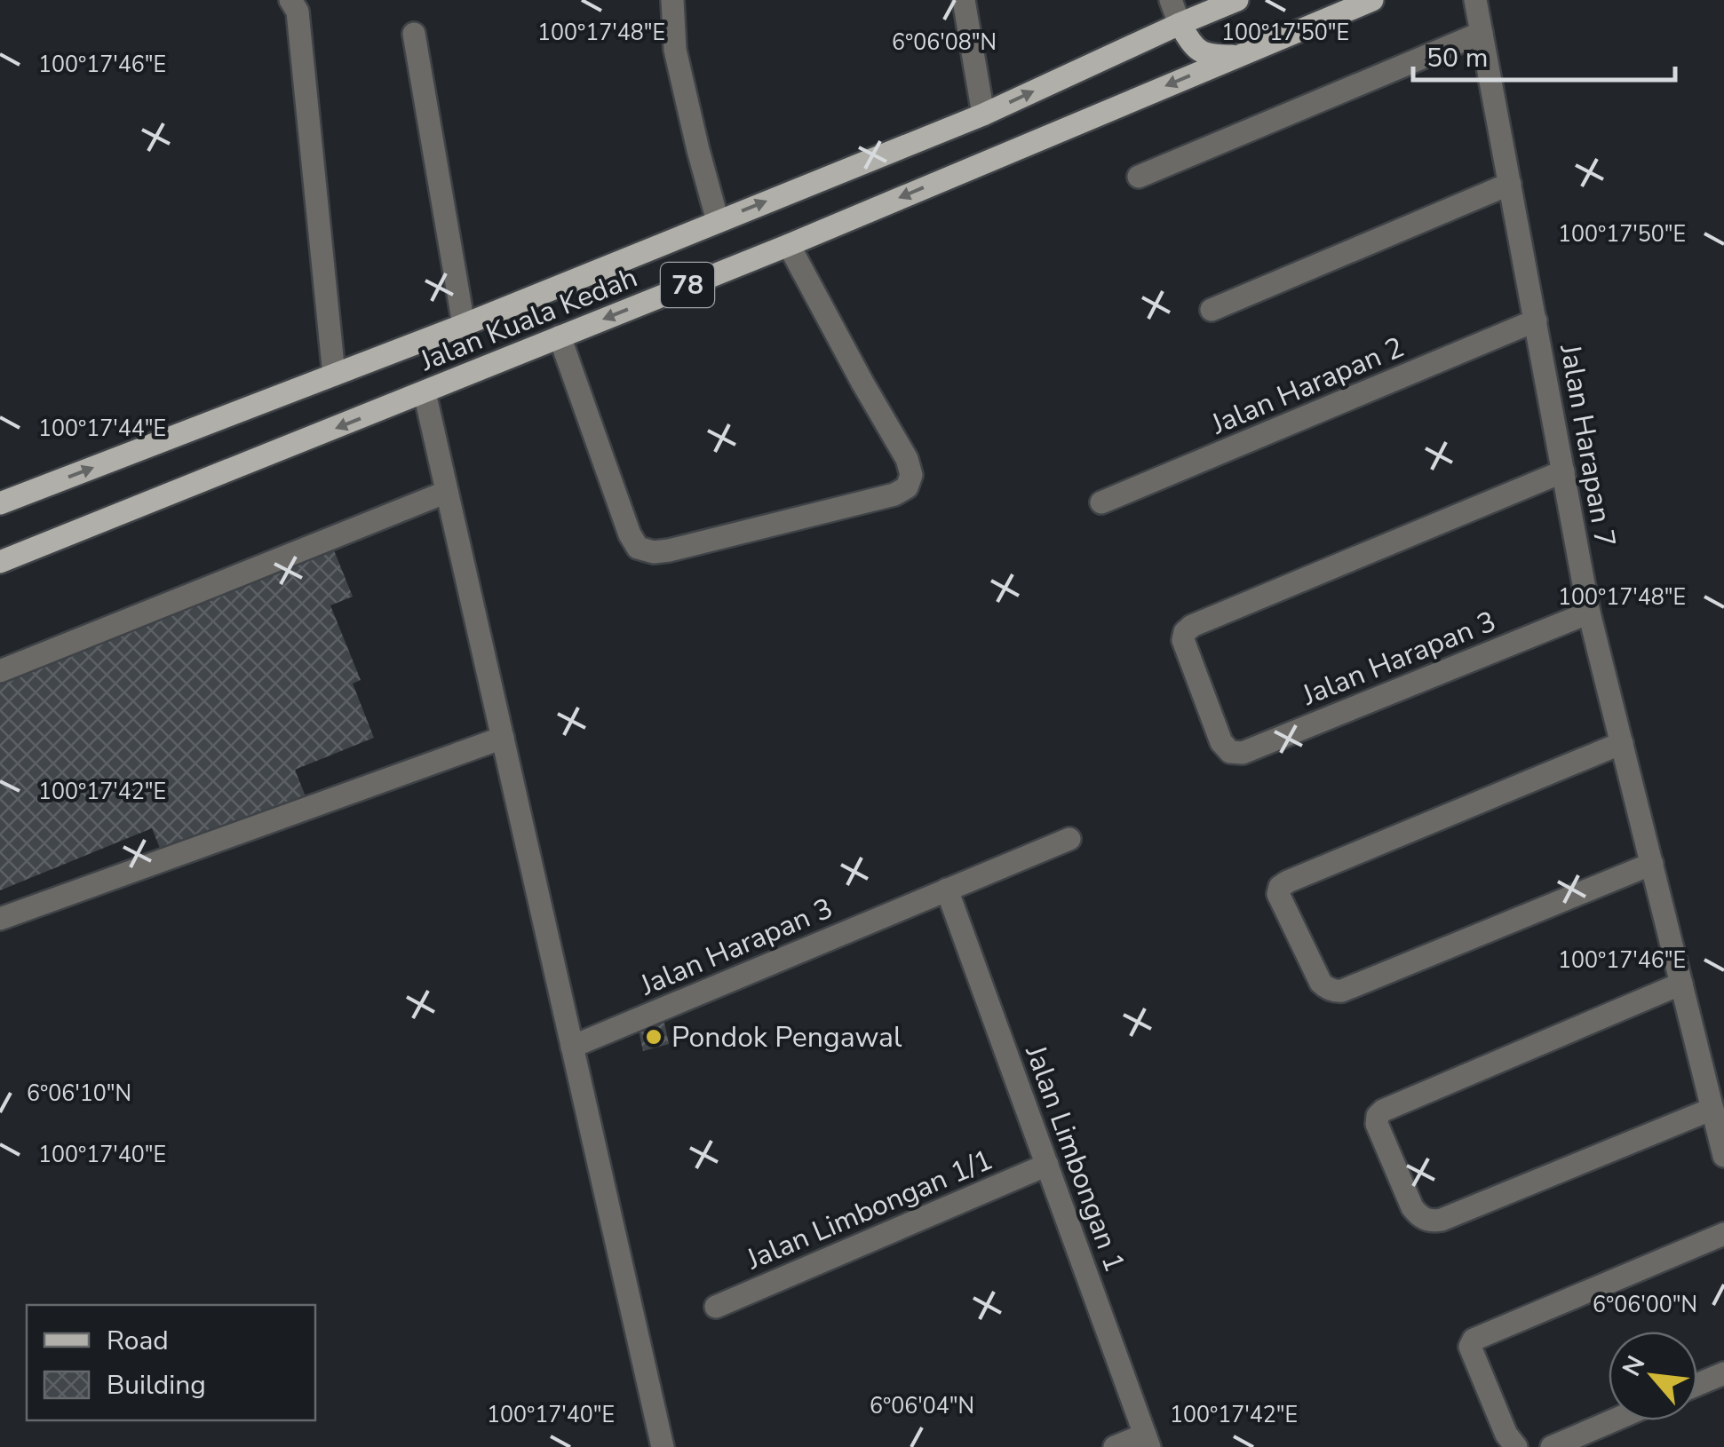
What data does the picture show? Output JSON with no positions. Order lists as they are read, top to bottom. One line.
{"streets":{"main road":["78","Jalan Kuala Kedah"],"street":["Jalan Harapan 2","Jalan Harapan 7","Jalan Harapan 3","Jalan Limbongan 1","Jalan Limbongan 1/1"]},"crossings":[["Jalan Harapan 2","Jalan Harapan 7"],["Jalan Harapan 7","Jalan Harapan 3"],["Jalan Harapan 3","Jalan Limbongan 1"],["Jalan Limbongan 1","Jalan Limbongan 1/1"]],"places":["Pondok Pengawal"],"legend":["Road","Building"],"scale_bar":"50 m","north":"top left","coordinates":["100°17'48\"E","100°17'50\"E","6°06'08\"N","100°17'46\"E","100°17'44\"E","100°17'42\"E","6°06'10\"N","100°17'40\"E","6°06'00\"N","6°06'04\"N"]}
